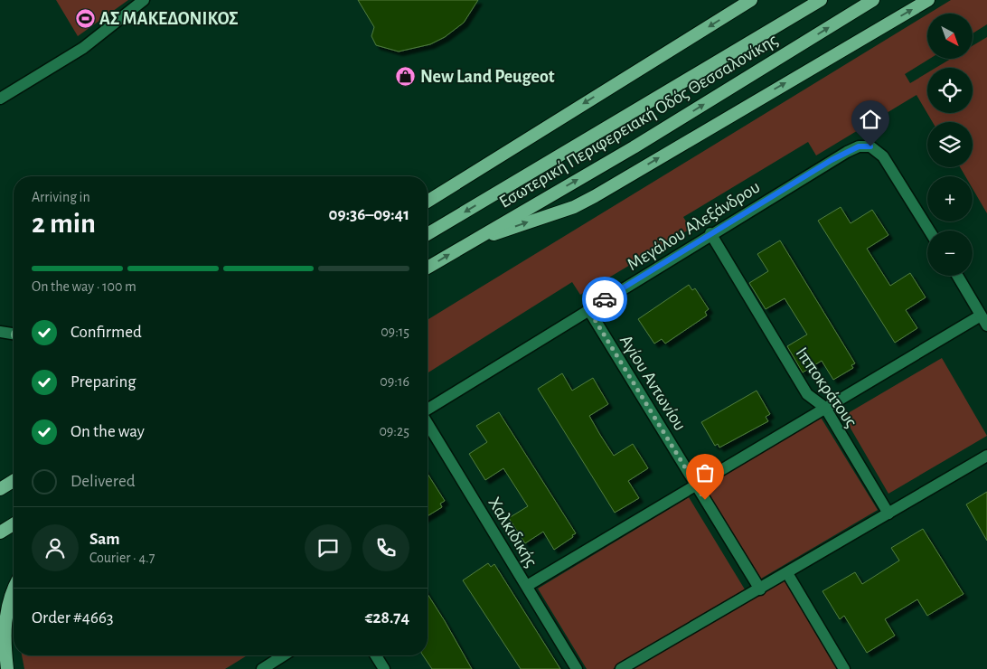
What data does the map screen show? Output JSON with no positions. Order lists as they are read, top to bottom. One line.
{"streets":{"highway":["Εσωτερική Περιφερειακή Οδός Θεσσαλονίκης"],"street":["Μεγάλου Αλεξάνδρου","Αγίου Αντωνίου","Ιπποκράτους","Χαλκιδικής"]},"crossings":[["Μεγάλου Αλεξάνδρου","Αγίου Αντωνίου"],["Μεγάλου Αλεξάνδρου","Ιπποκράτους"]],"places":{"sports":["ΑΣ ΜΑΚΕΔΟΝΙΚΟΣ"],"shop":["New Land Peugeot"]},"north":"bottom right","page":{"map_buttons":["+","−"],"heading":["2 min","Arriving in","09:36–09:41"],"panel":["Sam","Courier · 4.7","Order #4663","€28.74"],"bar":"On the way · 100 m","list":[["Confirmed","09:15"],["Preparing","09:16"],["On the way","09:25"],"Delivered"]}}
